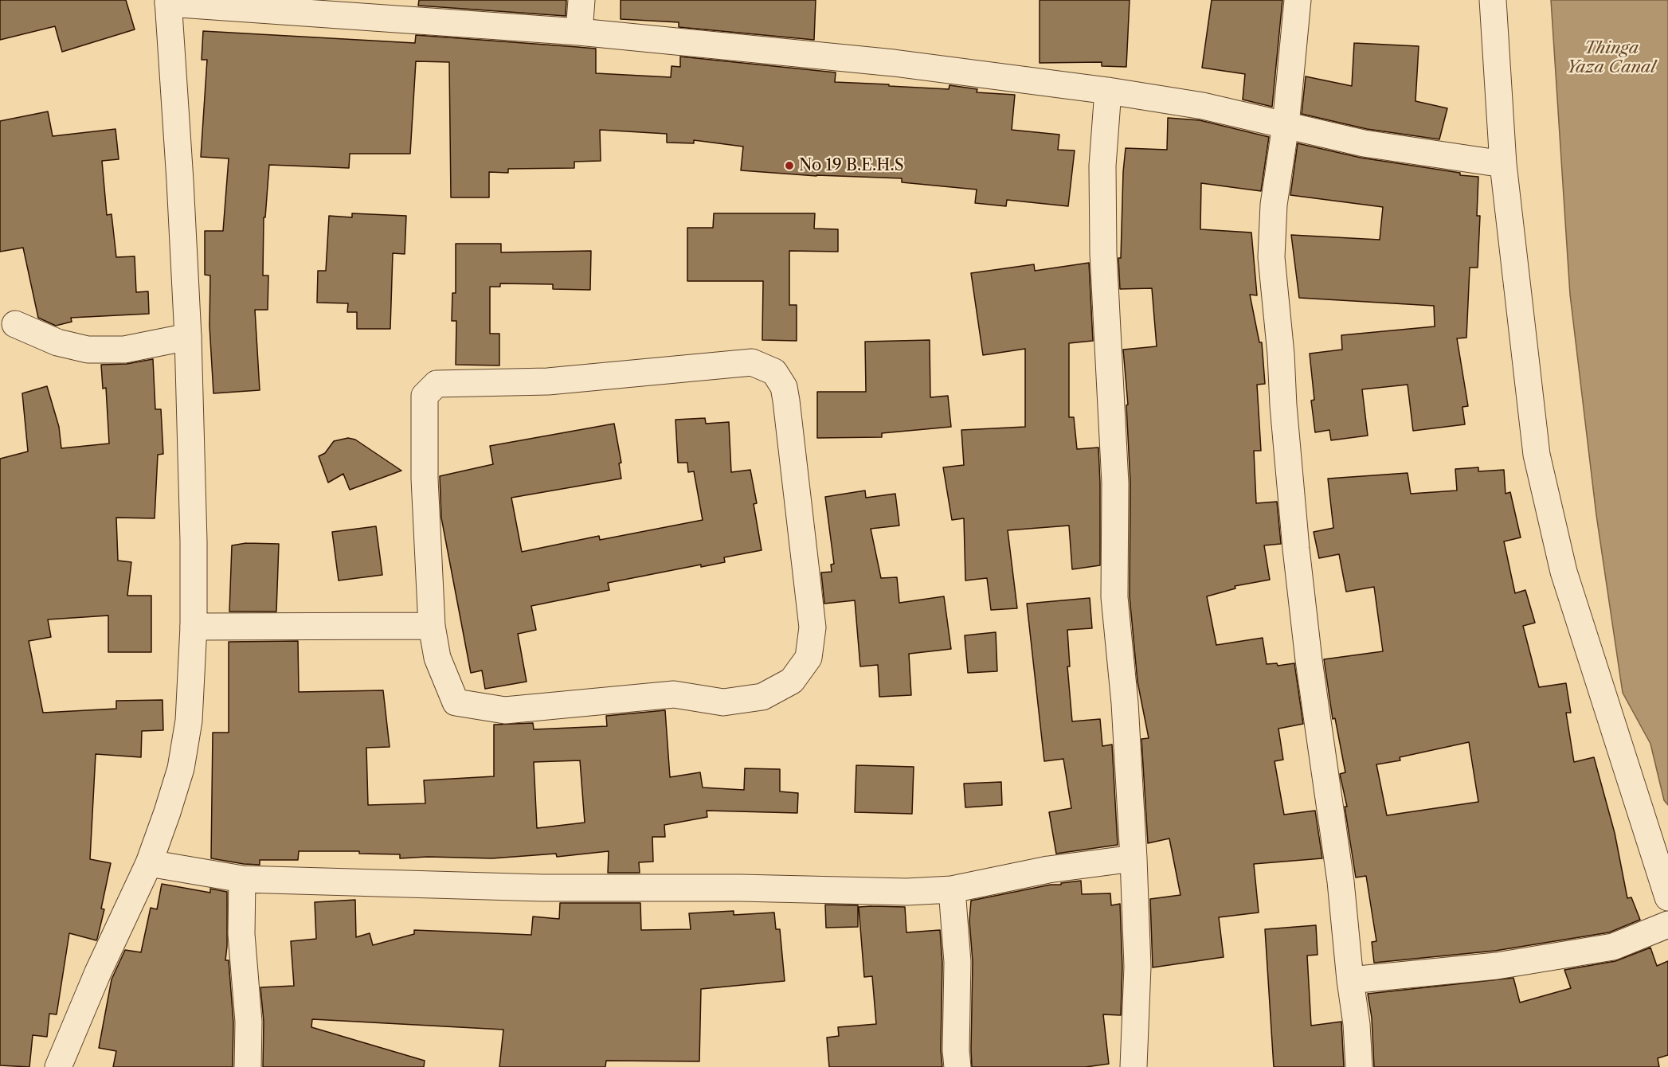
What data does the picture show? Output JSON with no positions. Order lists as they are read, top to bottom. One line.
{"water":["Thinga Yaza Canal"],"places":["No 19 B.E.H.S"]}
